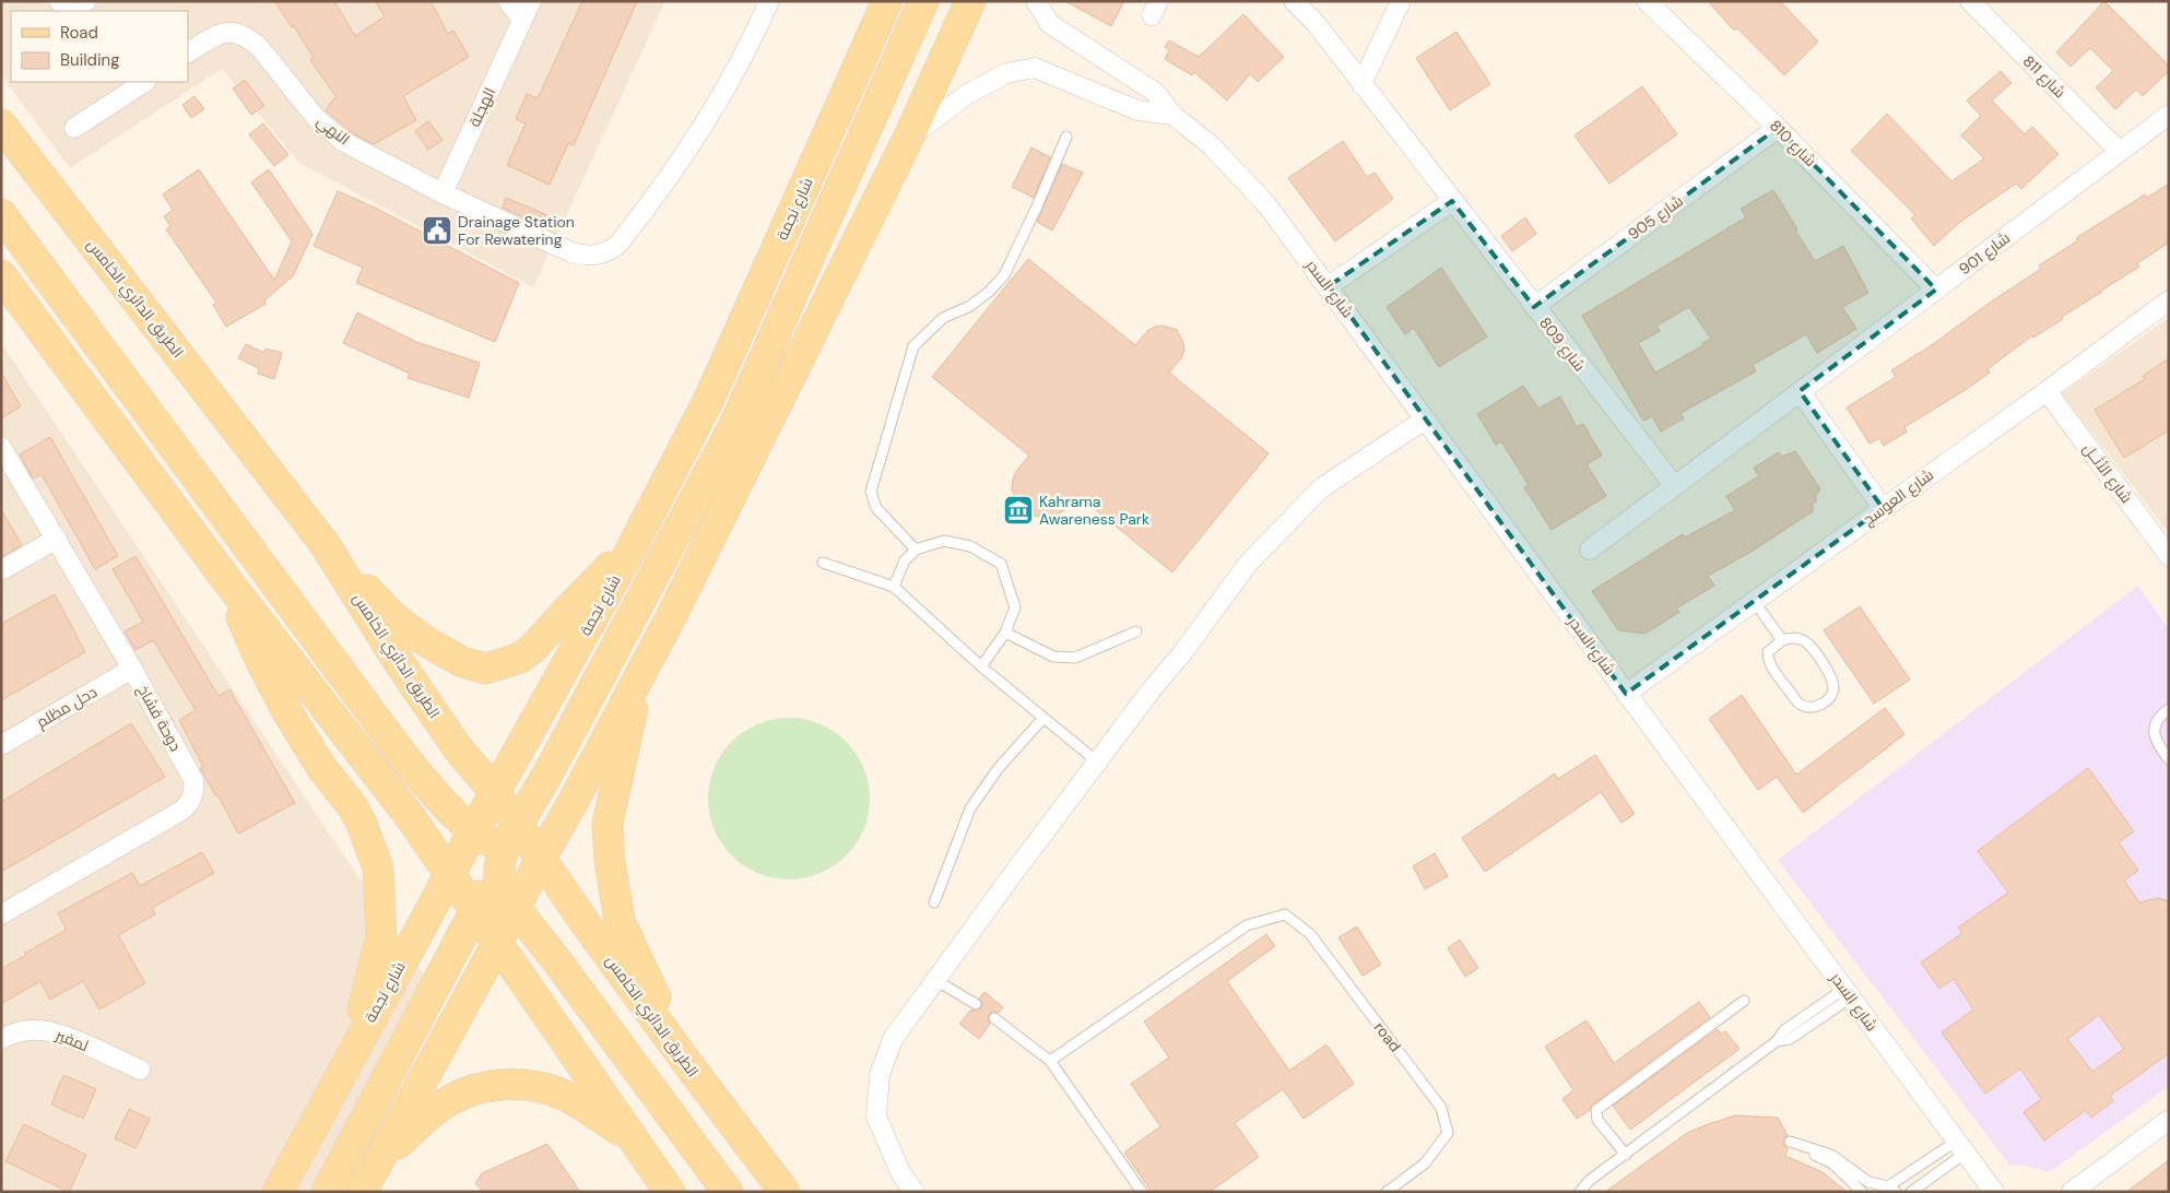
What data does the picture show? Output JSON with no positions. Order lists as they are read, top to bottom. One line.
{"streets":{"main road":["شارع نجمة","الطريق الدائري الخامس"],"street":["شارع 811","الهجلة","النهي","شارع 810","شارع 905","شارع 901","شارع السدر","شارع 809","شارع الأثــل","شارع العوسج","دحل مظلم","دوحة فشاخ","لمفير"],"lane":["road"]},"crossings":[["شارع 811","شارع 901"],["الهجلة","النهي"],["شارع 810","شارع 905"],["شارع 810","شارع 901"],["شارع نجمة","الطريق الدائري الخامس"],["شارع 905","شارع 809"],["شارع 901","شارع 809"],["شارع السدر","شارع العوسج"],["شارع الأثــل","شارع العوسج"],["دحل مظلم","دوحة فشاخ"]],"places":{"public building":["Drainage Station For Rewatering"],"museum":["Kahrama Awareness Park"]},"legend":["Road","Building"]}
